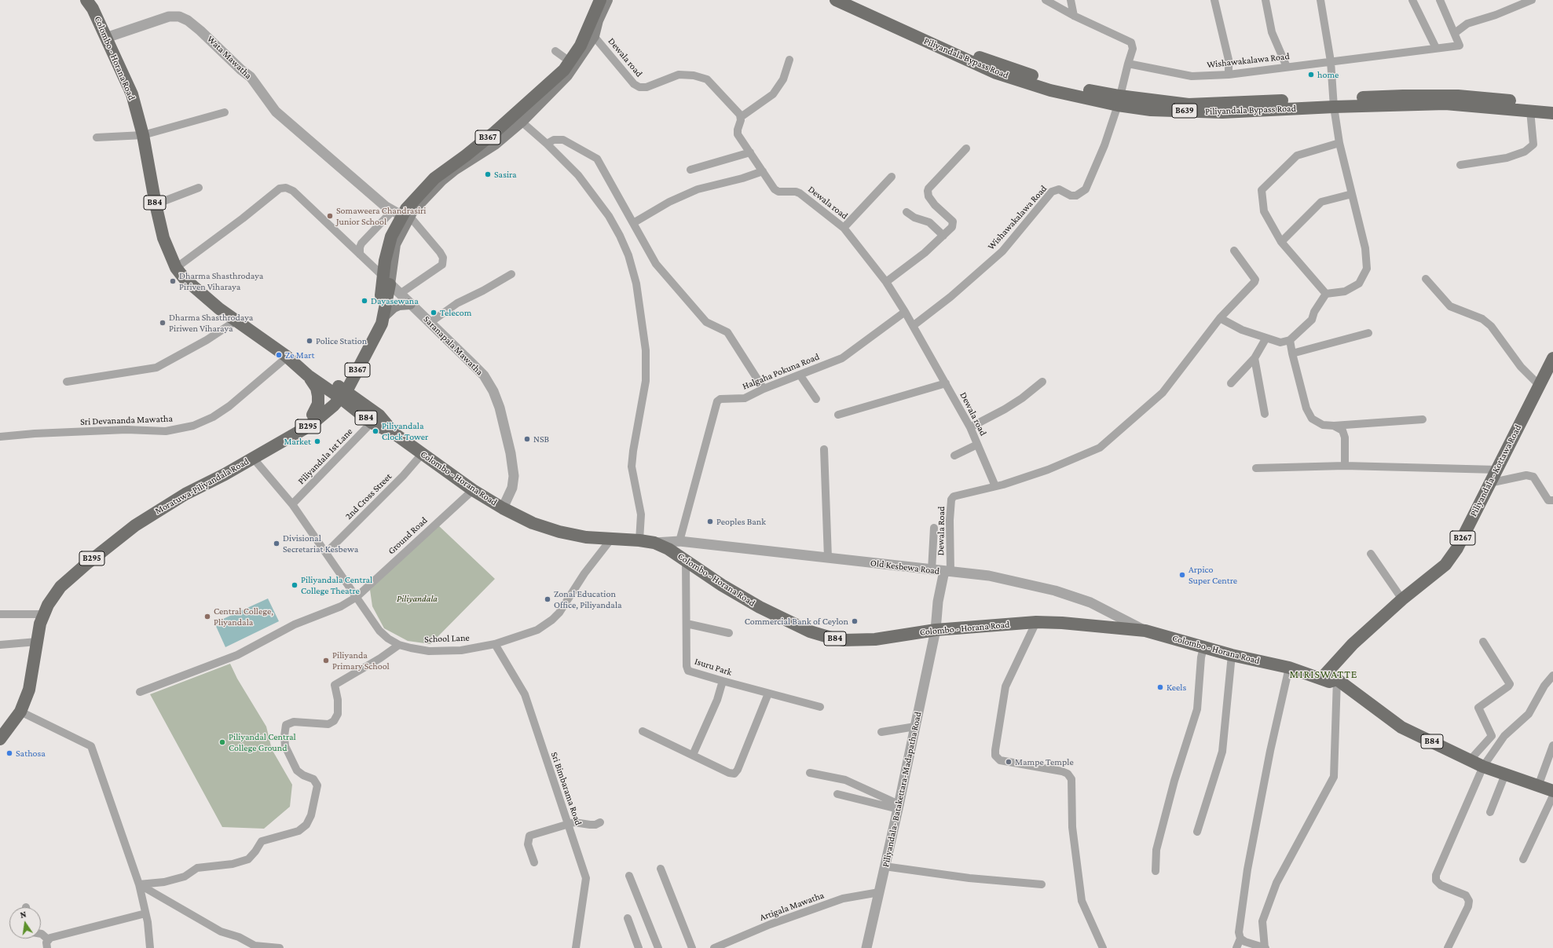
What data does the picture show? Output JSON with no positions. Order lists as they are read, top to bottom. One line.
{"streets":{"main road":["Colombo - Horana Road","Piliyandala Bypass Road","B639","B367","B84","B295","Piliyandala - Kottawa Road","Moratuwa-Piliyandala Road","B267"],"street":["Wata Mawatha","Dewala road","Wishawakalawa Road","Saranapala Mawatha","Halgaha Pokuna Road","Sri Devananda Mawatha","Piliyandala 1st Lane","2nd Cross Street","Dewala Road","Ground Road","Old Kesbewa Road","School Lane","Isuru Park","Sri Bimbarama Road","Piliyandala- Batakettara-Madapatha Road","Artigala Mawatha"]},"crossings":[["Wata Mawatha","Colombo - Horana Road"],["Wata Mawatha","B367"],["Dewala road","Wishawakalawa Road"],["Dewala road","B367"],["Dewala road","Halgaha Pokuna Road"],["Dewala road","Dewala Road"],["Colombo - Horana Road","B84"],["Colombo - Horana Road","Saranapala Mawatha"],["Colombo - Horana Road","Sri Devananda Mawatha"],["Colombo - Horana Road","Piliyandala - Kottawa Road"],["Colombo - Horana Road","2nd Cross Street"],["Colombo - Horana Road","Ground Road"],["Colombo - Horana Road","Old Kesbewa Road"],["Colombo - Horana Road","School Lane"],["Colombo - Horana Road","Isuru Park"],["Colombo - Horana Road","Piliyandala- Batakettara-Madapatha Road"],["Piliyandala Bypass Road","Wishawakalawa Road"],["B367","B84"],["B367","Saranapala Mawatha"],["B367","Moratuwa-Piliyandala Road"],["B84","Sri Devananda Mawatha"],["B84","Piliyandala 1st Lane"],["B84","Moratuwa-Piliyandala Road"],["Halgaha Pokuna Road","Old Kesbewa Road"],["Piliyandala 1st Lane","School Lane"],["Moratuwa-Piliyandala Road","School Lane"],["2nd Cross Street","School Lane"],["Dewala Road","Old Kesbewa Road"],["Dewala Road","Piliyandala- Batakettara-Madapatha Road"],["Ground Road","School Lane"],["Old Kesbewa Road","Piliyandala- Batakettara-Madapatha Road"],["School Lane","Sri Bimbarama Road"],["Piliyandala- Batakettara-Madapatha Road","Artigala Mawatha"]],"districts":["MIRISWATTE"],"parks":["Piliyandala"],"places":["home","Sasira","Somaweera Chandrasiri Junior School","Dharma Shasthrodaya Piriven Viharaya","Dayasewana","Telecom","Dharma Shasthrodaya Piriwen Viharaya","Police Station","Ze Mart","Piliyandala Clock Tower","NSB","Market","Peoples Bank","Divisional Secretariat Kesbewa","Arpico Super Centre","Piliyandala Central College Theatre","Zonal Education Office, Piliyandala","Central College, Pliyandala","Commercial Bank of Ceylon","Piliyanda Primary School","Keels","Piliyandal Central College Ground","Sathosa","Mampe Temple"],"north":"top"}
